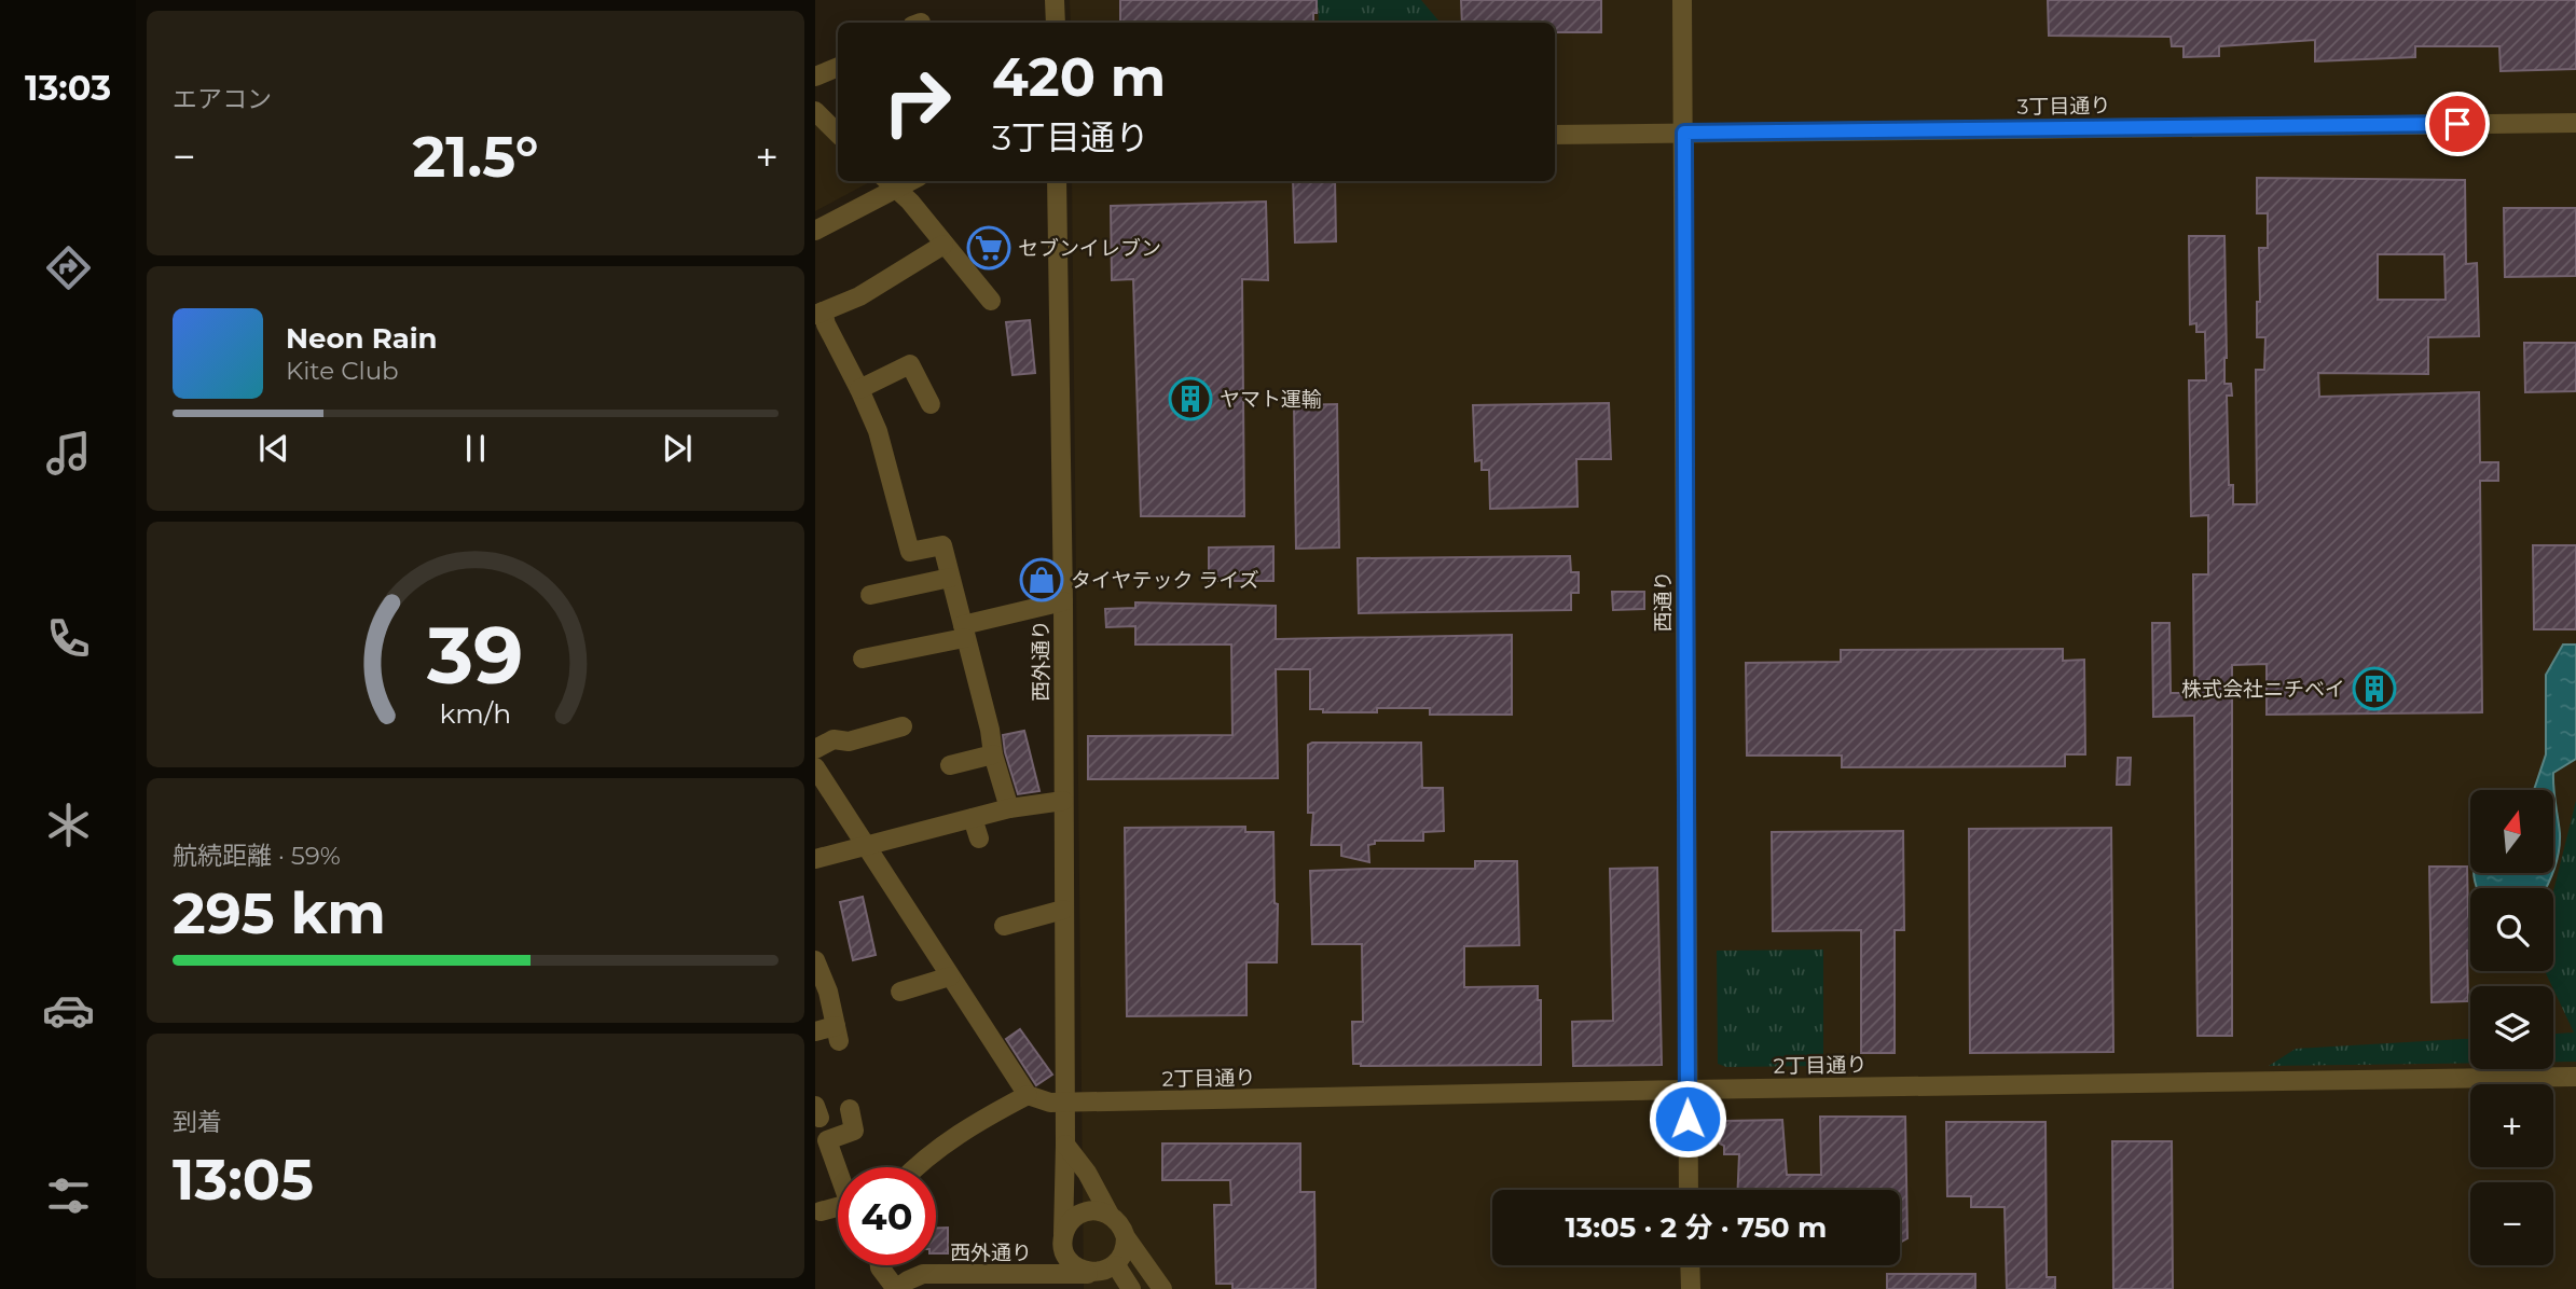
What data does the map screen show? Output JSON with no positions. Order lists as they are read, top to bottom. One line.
{"streets":{"street":["3丁目通り","西通り","西外通り","2丁目通り"]},"crossings":[["3丁目通り","西通り"],["西通り","2丁目通り"],["西外通り","2丁目通り"]],"places":{"supermarket":["セブンイレブン"],"building":["ヤマト運輸","株式会社ニチベイ"],"shop":["タイヤテック ライズ"]},"north":"top","page":{"tabs":"13:03","tile":["エアコン",["航続距離 · 59%","295 km"],["到着","13:05"]],"turn":["420 m","3丁目通り"],"heat":["−","21.5°","+"],"song":["Neon Rain","Kite Club"],"map_buttons":["+","−"],"limit":"40","trip":"13:05 · 2 分 · 750 m","gauge":["39","km/h"]}}
